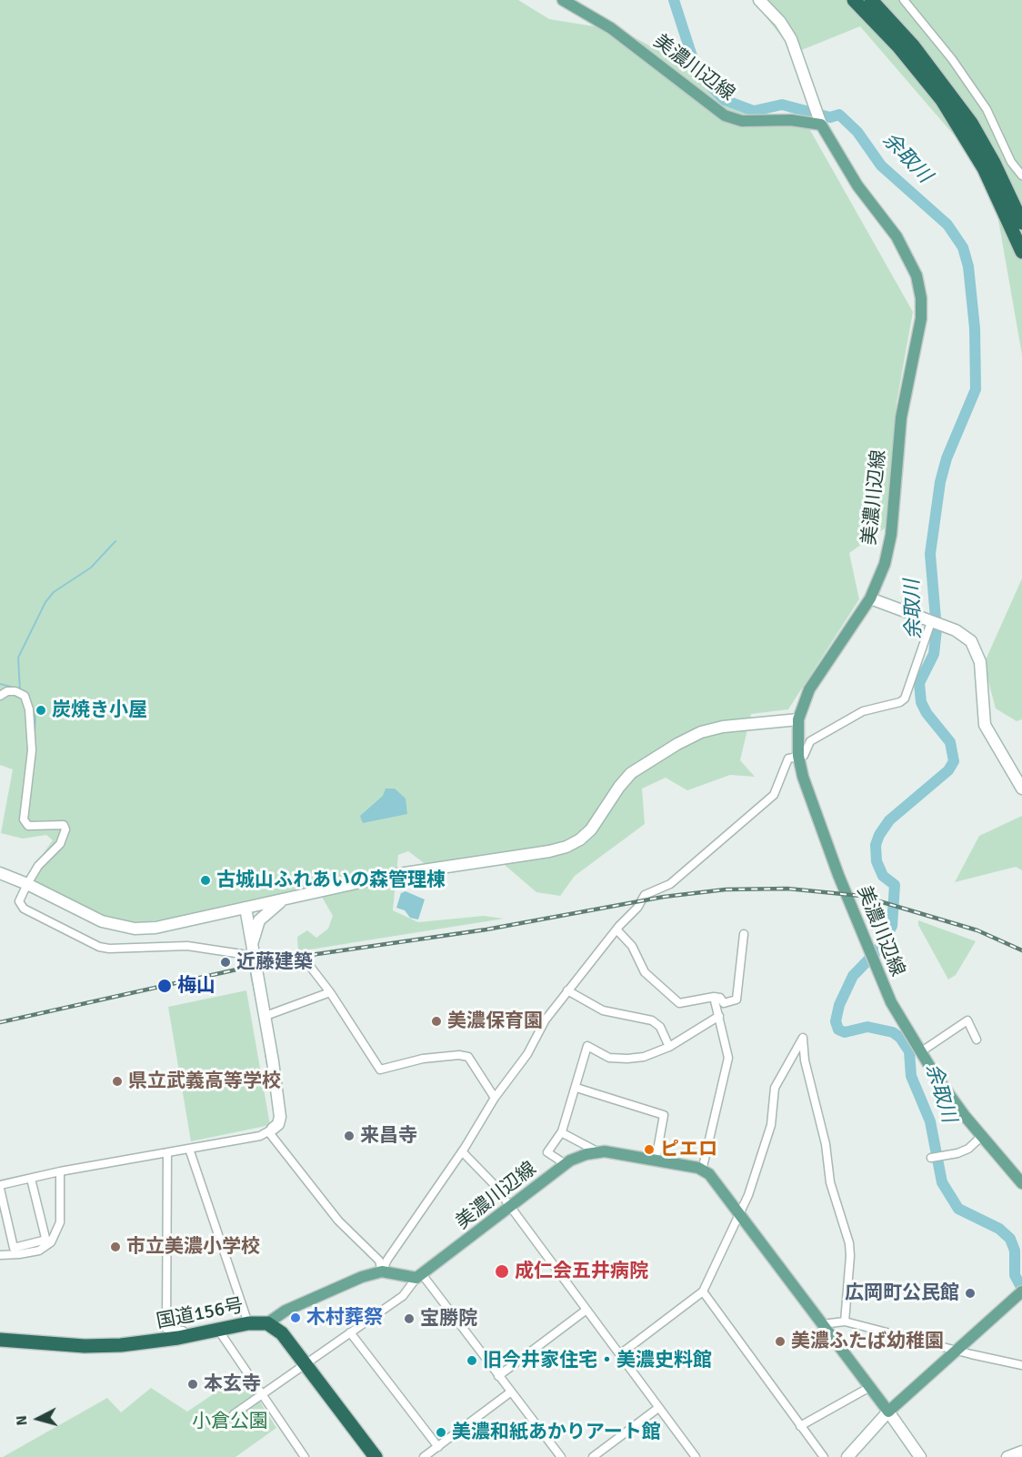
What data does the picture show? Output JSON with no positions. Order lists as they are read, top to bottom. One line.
{"streets":{"highway":["国道156号"],"main road":["美濃川辺線"]},"water":["余取川"],"parks":["小倉公園"],"places":["炭焼き小屋","古城山ふれあいの森管理棟","近藤建築","梅山","美濃保育園","県立武義高等学校","来昌寺","ピエロ","市立美濃小学校","成仁会五井病院","広岡町公民館","木村葬祭","宝勝院","美濃ふたば幼稚園","旧今井家住宅・美濃史料館","本玄寺","美濃和紙あかりアート館"],"north":"left"}
